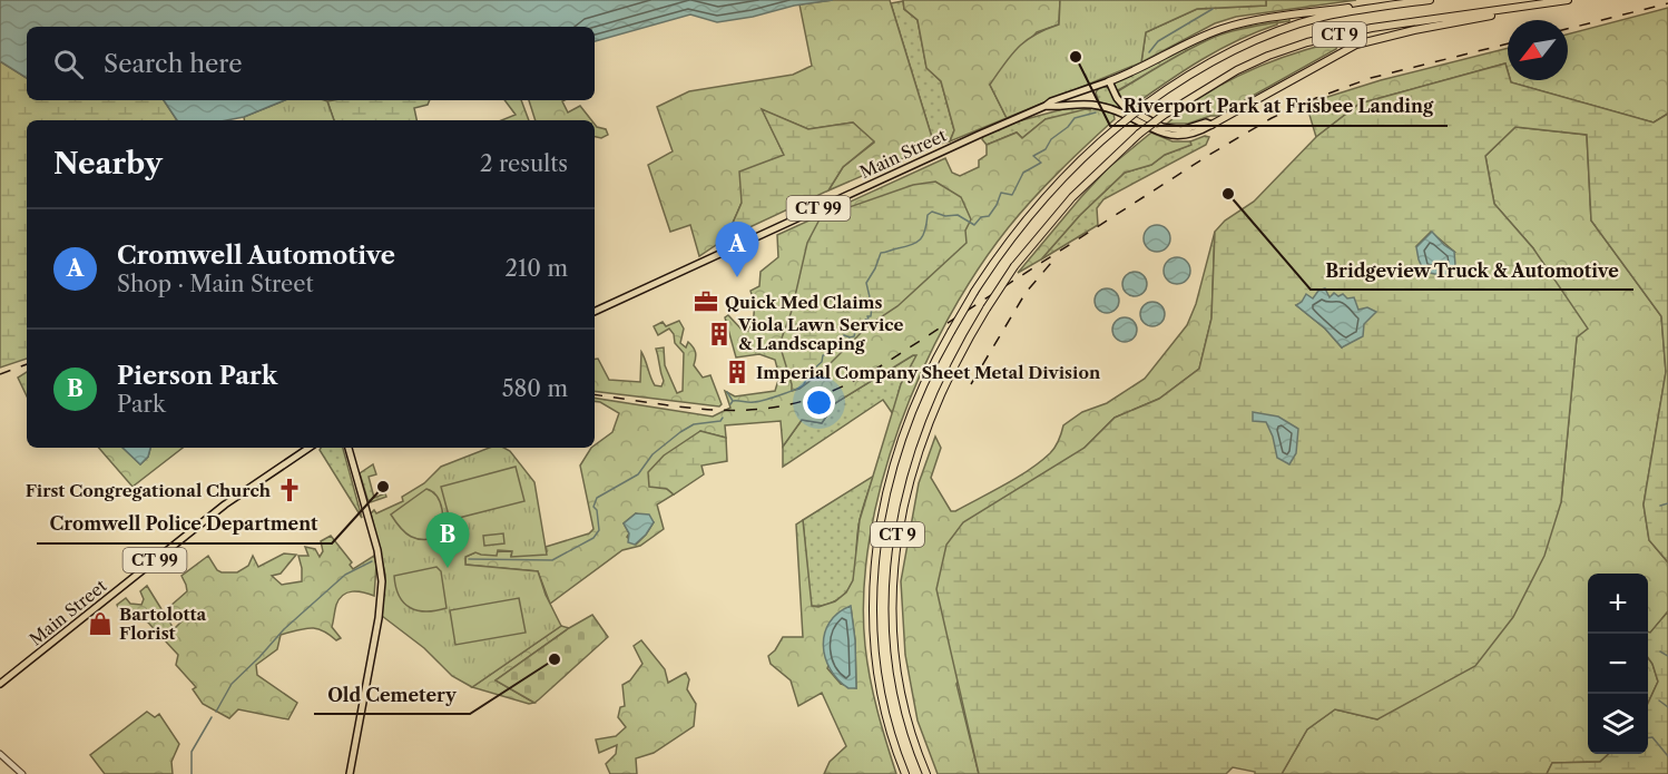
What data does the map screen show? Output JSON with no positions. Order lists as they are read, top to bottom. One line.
{"streets":{"highway":["CT 9"],"main road":["Main Street","CT 99"]},"places":{"other":["Riverport Park at Frisbee Landing","Bridgeview Truck & Automotive","Cromwell Police Department","Old Cemetery"],"office":["Quick Med Claims"],"building":["Viola Lawn Service & Landscaping","Imperial Company Sheet Metal Division"],"church":["First Congregational Church"],"shop":["Bartolotta Florist"]},"north":"bottom left","page":{"search":"Search here","heading":["Nearby","2 results"],"list":[{"mark":"A","name":"Cromwell Automotive","note":"Shop · Main Street","value":"210 m"},{"mark":"B","name":"Pierson Park","note":"Park","value":"580 m"}],"pins":["A","B"],"map_buttons":["+","−"]}}
